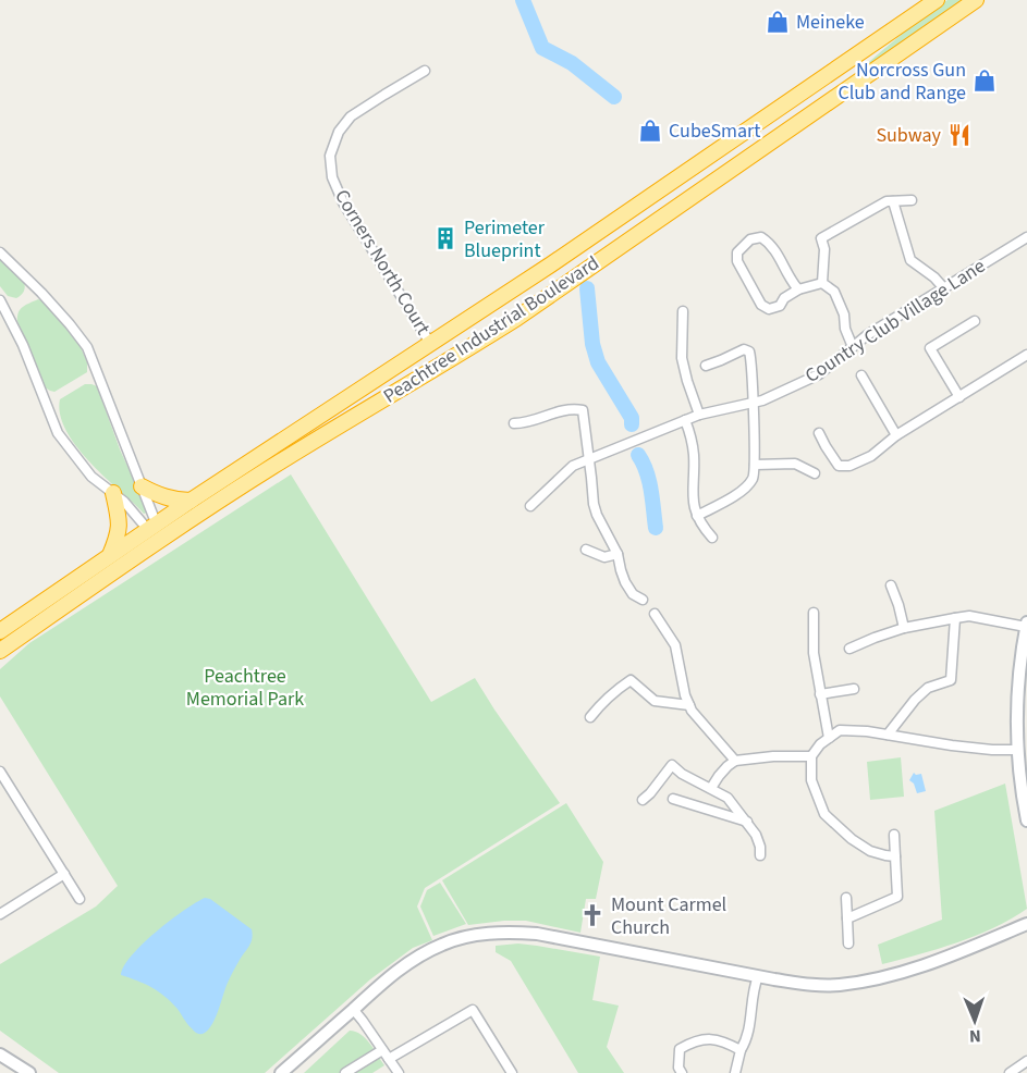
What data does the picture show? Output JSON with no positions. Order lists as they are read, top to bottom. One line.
{"streets":{"highway":["Peachtree Industrial Boulevard"],"street":["Corners North Court","Country Club Village Lane"]},"crossings":[["Corners North Court","Peachtree Industrial Boulevard"]],"parks":["Peachtree Memorial Park"],"places":{"shop":["Meineke","Norcross Gun Club and Range","CubeSmart"],"restaurant":["Subway"],"building":["Perimeter Blueprint"],"church":["Mount Carmel Church"]},"north":"bottom"}
